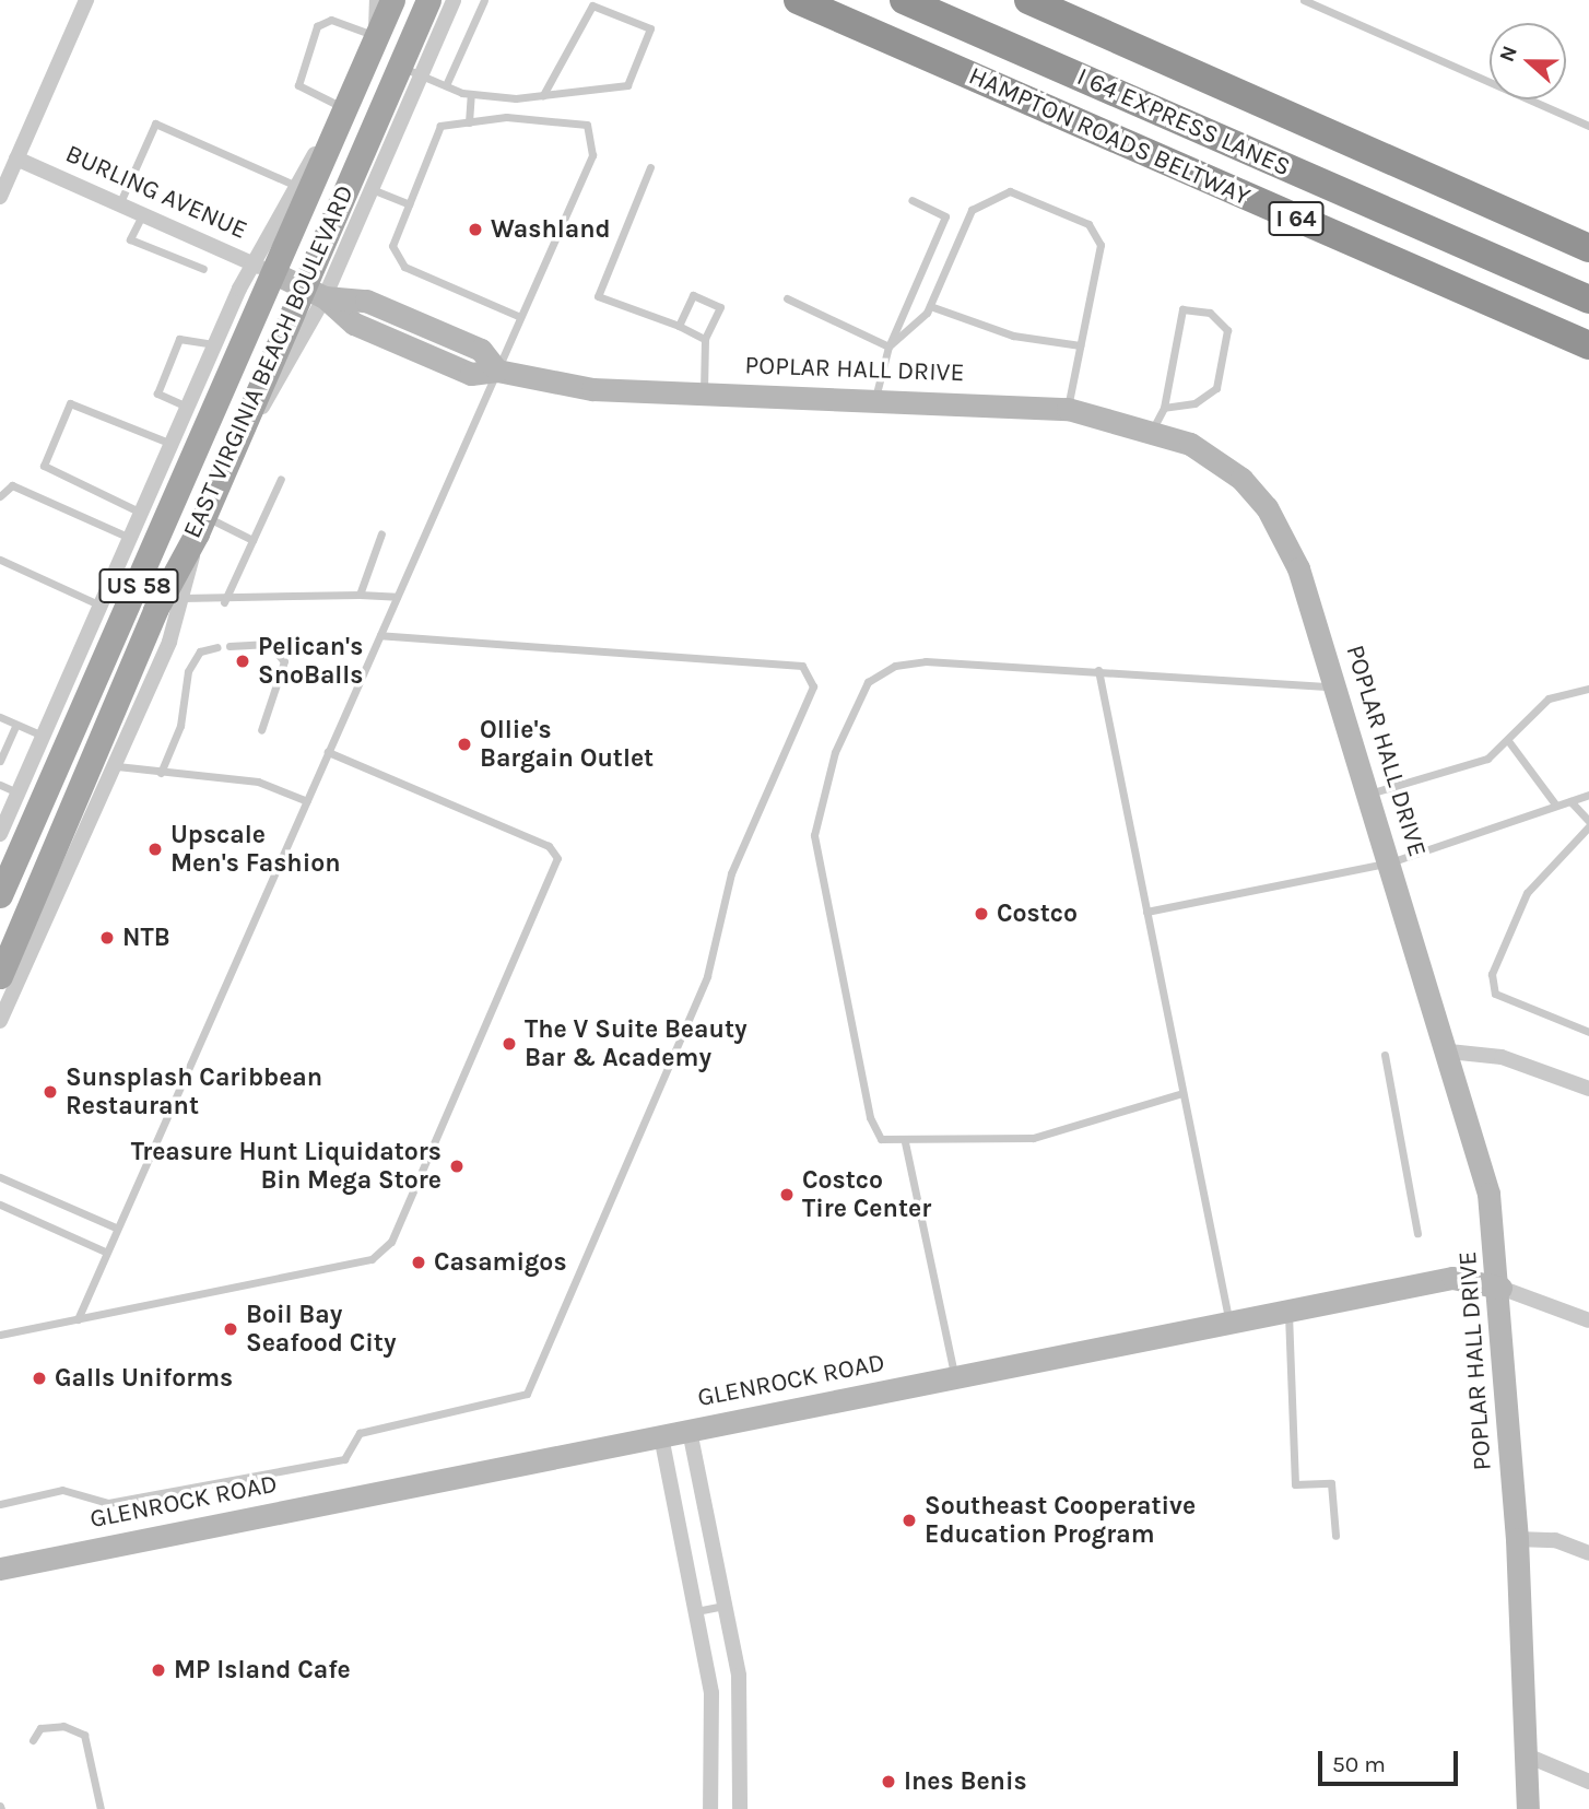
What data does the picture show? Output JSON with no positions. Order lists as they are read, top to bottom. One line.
{"streets":{"highway":["I 64 EXPRESS LANES","HAMPTON ROADS BELTWAY","I 64"],"main road":["EAST VIRGINIA BEACH BOULEVARD","US 58"],"street":["BURLING AVENUE","POPLAR HALL DRIVE","GLENROCK ROAD"]},"crossings":[["BURLING AVENUE","EAST VIRGINIA BEACH BOULEVARD"],["BURLING AVENUE","POPLAR HALL DRIVE"],["EAST VIRGINIA BEACH BOULEVARD","POPLAR HALL DRIVE"],["POPLAR HALL DRIVE","GLENROCK ROAD"]],"places":["Washland","Pelican's SnoBalls","Ollie's Bargain Outlet","Upscale Men's Fashion","Costco","NTB","The V Suite Beauty Bar & Academy","Sunsplash Caribbean Restaurant","Treasure Hunt Liquidators Bin Mega Store","Costco Tire Center","Casamigos","Boil Bay Seafood City","Galls Uniforms","Southeast Cooperative Education Program","MP Island Cafe","Ines Benis"],"scale_bar":"50 m","north":"left"}
